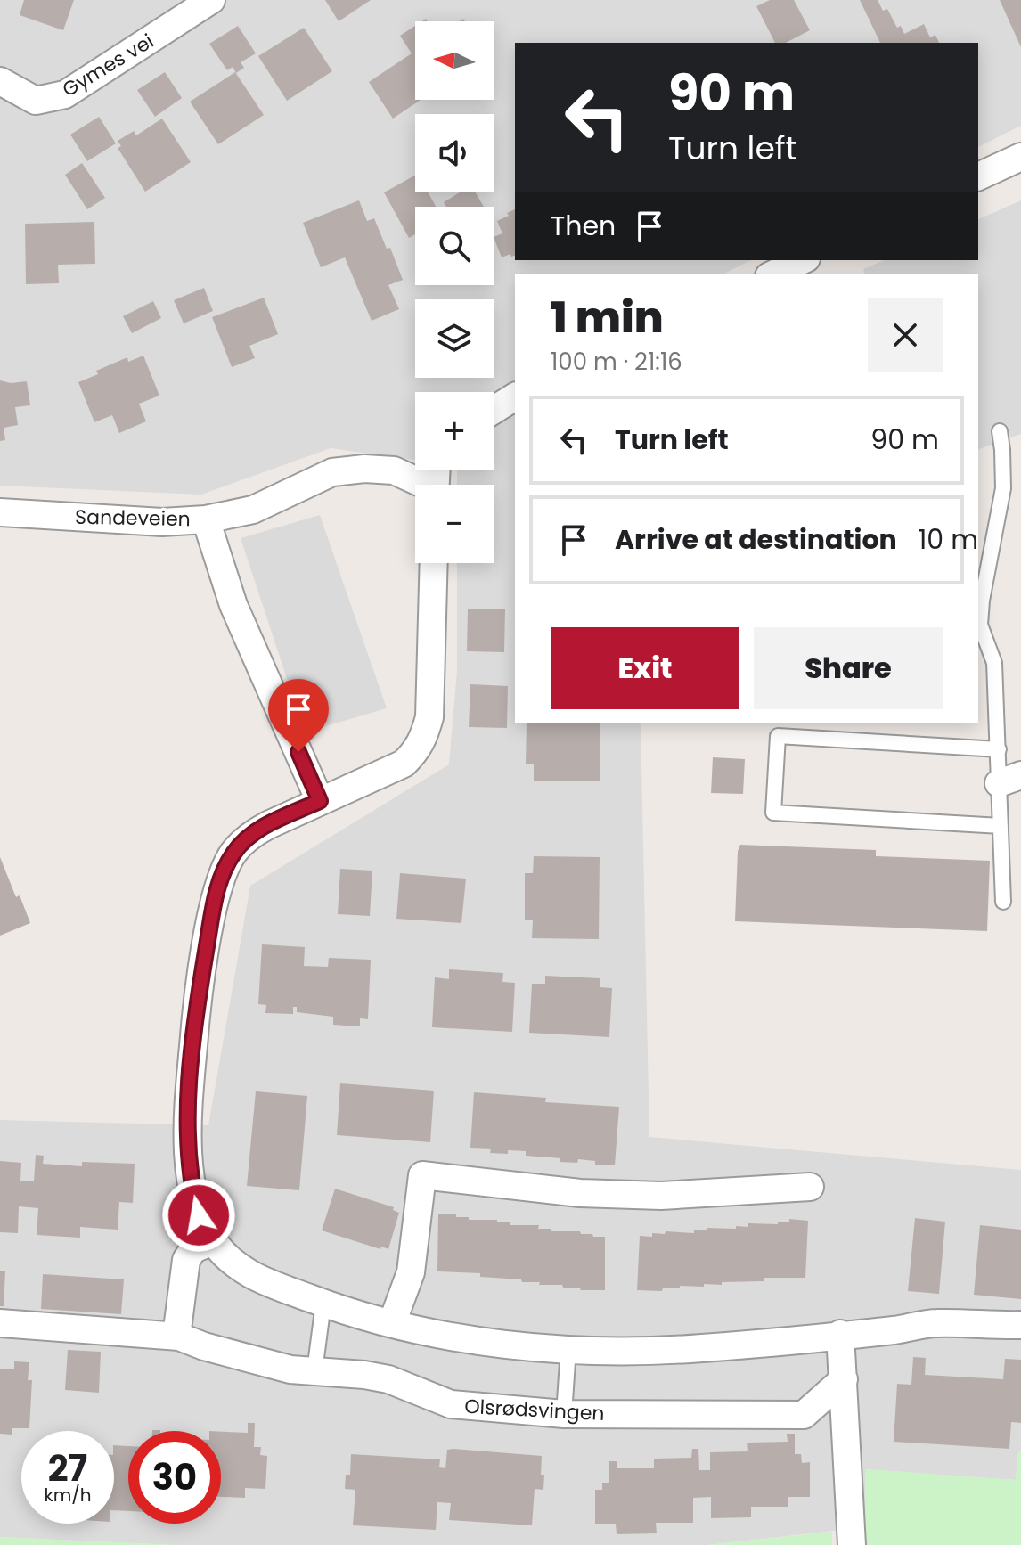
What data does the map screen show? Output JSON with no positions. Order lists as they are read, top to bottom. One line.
{"streets":{"street":["Gymes vei","Sandeveien","Olsrødsvingen"]},"north":"left","page":{"map_buttons":["+","−"],"turn":["90 m","Turn left"],"then":"Then","heading":["1 min","100 m · 21:16"],"list":[{"name":"Turn left","value":"90 m"},{"name":"Arrive at destination","value":"10 m"}],"buttons":["Exit","Share"],"speed":"27 km/h","limit":"30"}}
